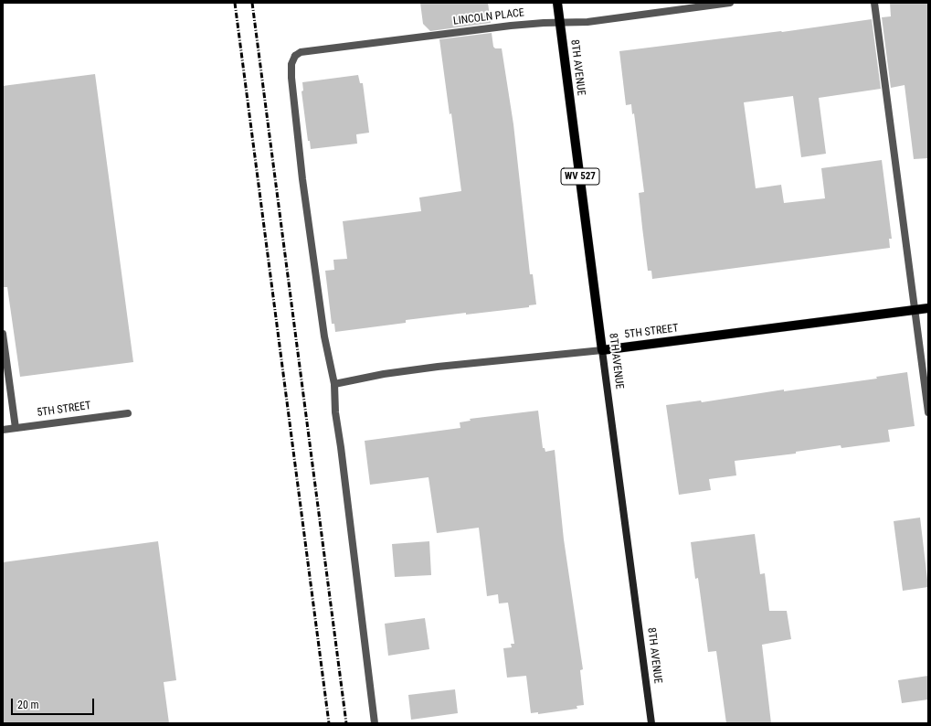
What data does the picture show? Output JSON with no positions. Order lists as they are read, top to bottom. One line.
{"streets":{"main road":["8TH AVENUE","WV 527","5TH STREET"],"street":["LINCOLN PLACE"]},"crossings":[["LINCOLN PLACE","8TH AVENUE"],["LINCOLN PLACE","5TH STREET"],["8TH AVENUE","5TH STREET"]],"scale_bar":"20 m"}
